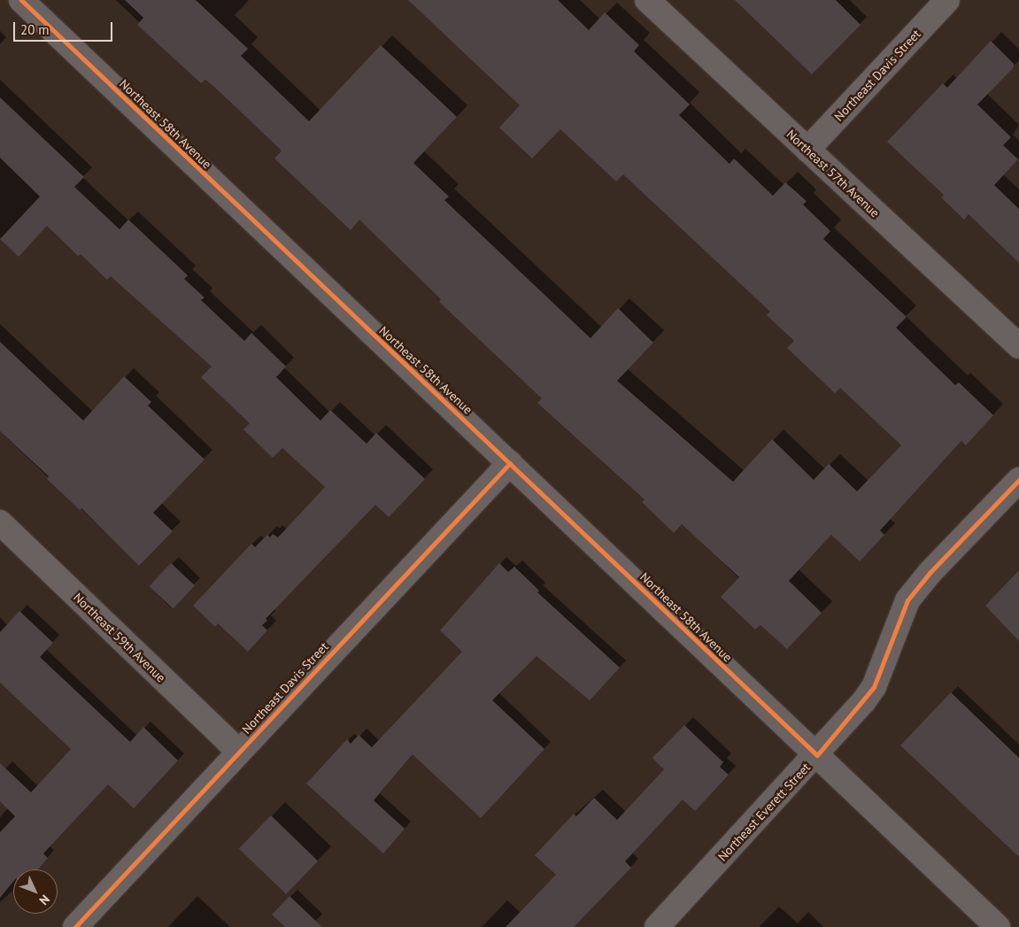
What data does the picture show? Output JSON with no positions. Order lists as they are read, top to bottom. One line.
{"streets":{"street":["Northeast Davis Street","Northeast 58th Avenue","Northeast 57th Avenue","Northeast 59th Avenue","Northeast Everett Street"]},"crossings":[["Northeast Davis Street","Northeast 58th Avenue"],["Northeast Davis Street","Northeast 57th Avenue"],["Northeast Davis Street","Northeast 59th Avenue"],["Northeast 58th Avenue","Northeast Everett Street"]],"scale_bar":"20 m","north":"bottom right"}
